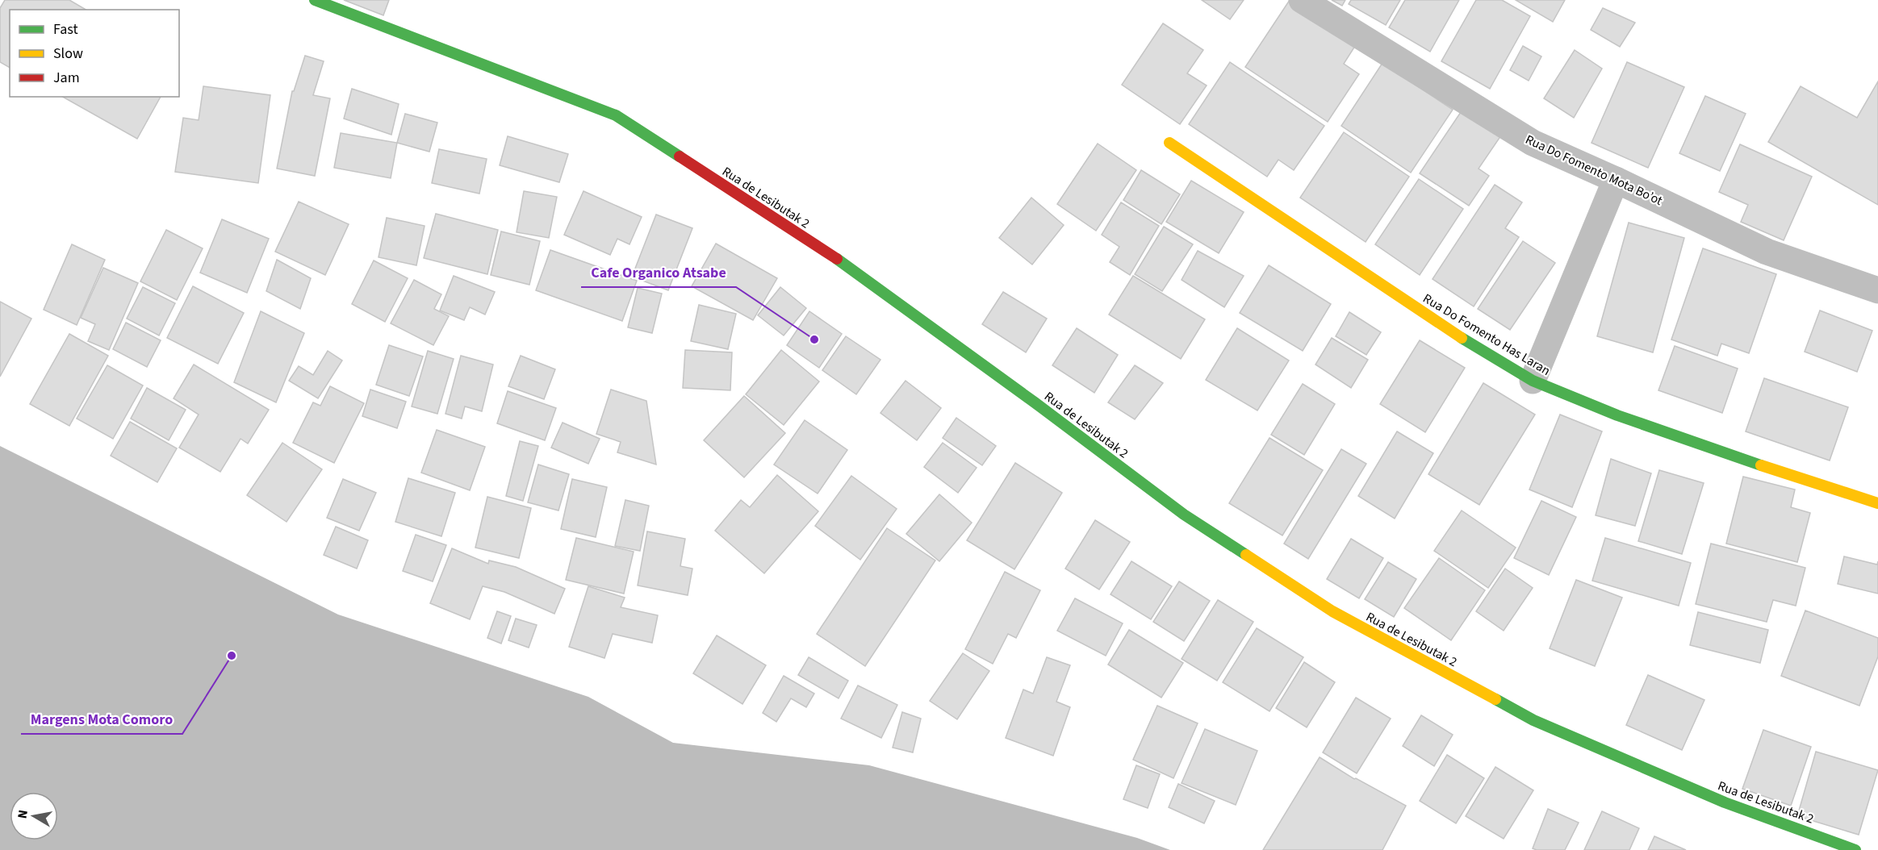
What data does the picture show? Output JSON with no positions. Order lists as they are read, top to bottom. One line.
{"streets":{"main road":["Rua de Lesibutak 2","Rua Do Fomento Has Laran"],"street":["Rua Do Fomento Mota Bo’ot"]},"places":["Cafe Organico Atsabe","Margens Mota Comoro"],"legend":["Fast","Slow","Jam"],"north":"left"}
